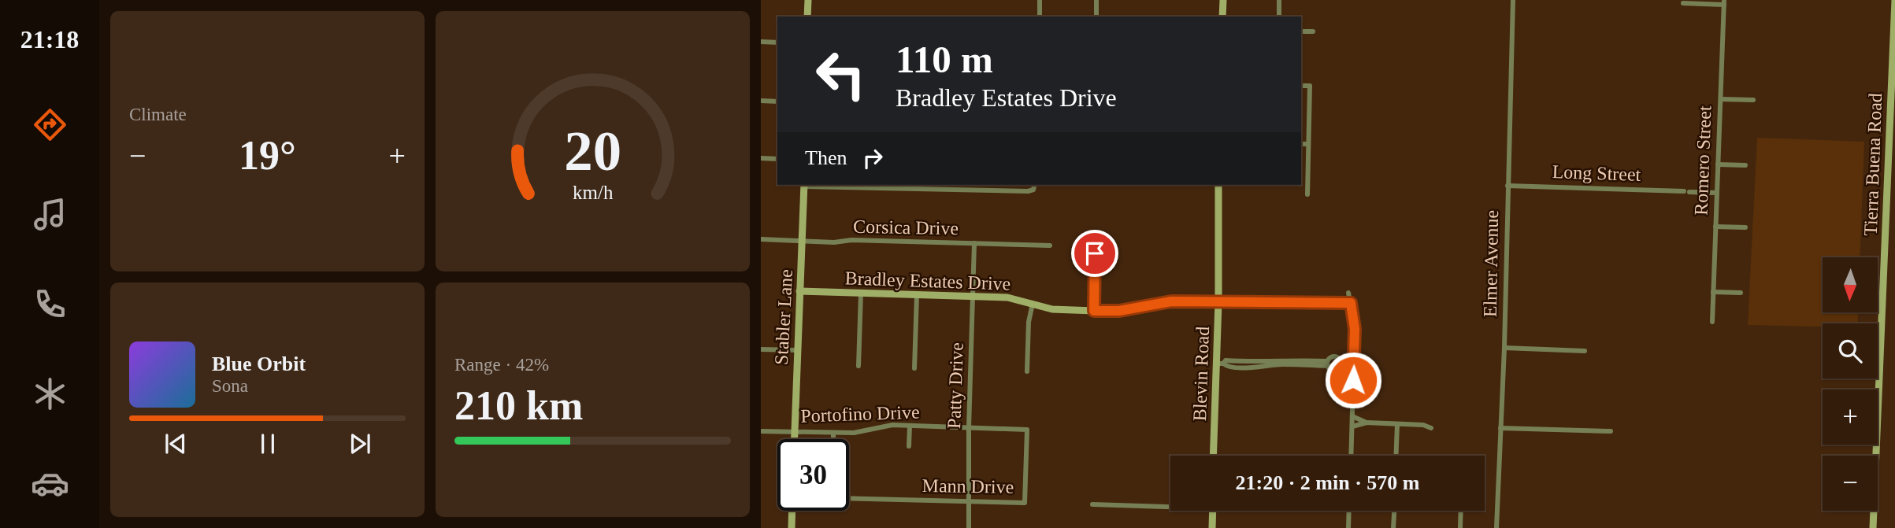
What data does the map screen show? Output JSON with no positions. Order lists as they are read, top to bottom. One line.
{"streets":{"street":["Romero Street","Tierra Buena Road","Long Street","Corsica Drive","Elmer Avenue","Bradley Estates Drive","Stabler Lane","Blevin Road","Patty Drive","Portofino Drive","Mann Drive"]},"crossings":[["Romero Street","Long Street"],["Long Street","Elmer Avenue"],["Corsica Drive","Stabler Lane"],["Corsica Drive","Patty Drive"],["Bradley Estates Drive","Stabler Lane"],["Bradley Estates Drive","Blevin Road"],["Bradley Estates Drive","Patty Drive"],["Stabler Lane","Portofino Drive"],["Patty Drive","Portofino Drive"],["Patty Drive","Mann Drive"],["Portofino Drive","Mann Drive"]],"north":"bottom","page":{"tabs":"21:18","tile":["Climate",["Range · 42%","210 km"]],"turn":["110 m","Bradley Estates Drive"],"then":"Then","heat":["−","19°","+"],"map_buttons":["+","−"],"song":["Blue Orbit","Sona"],"limit":"30","trip":"21:20 · 2 min · 570 m","gauge":["20","km/h"]}}
